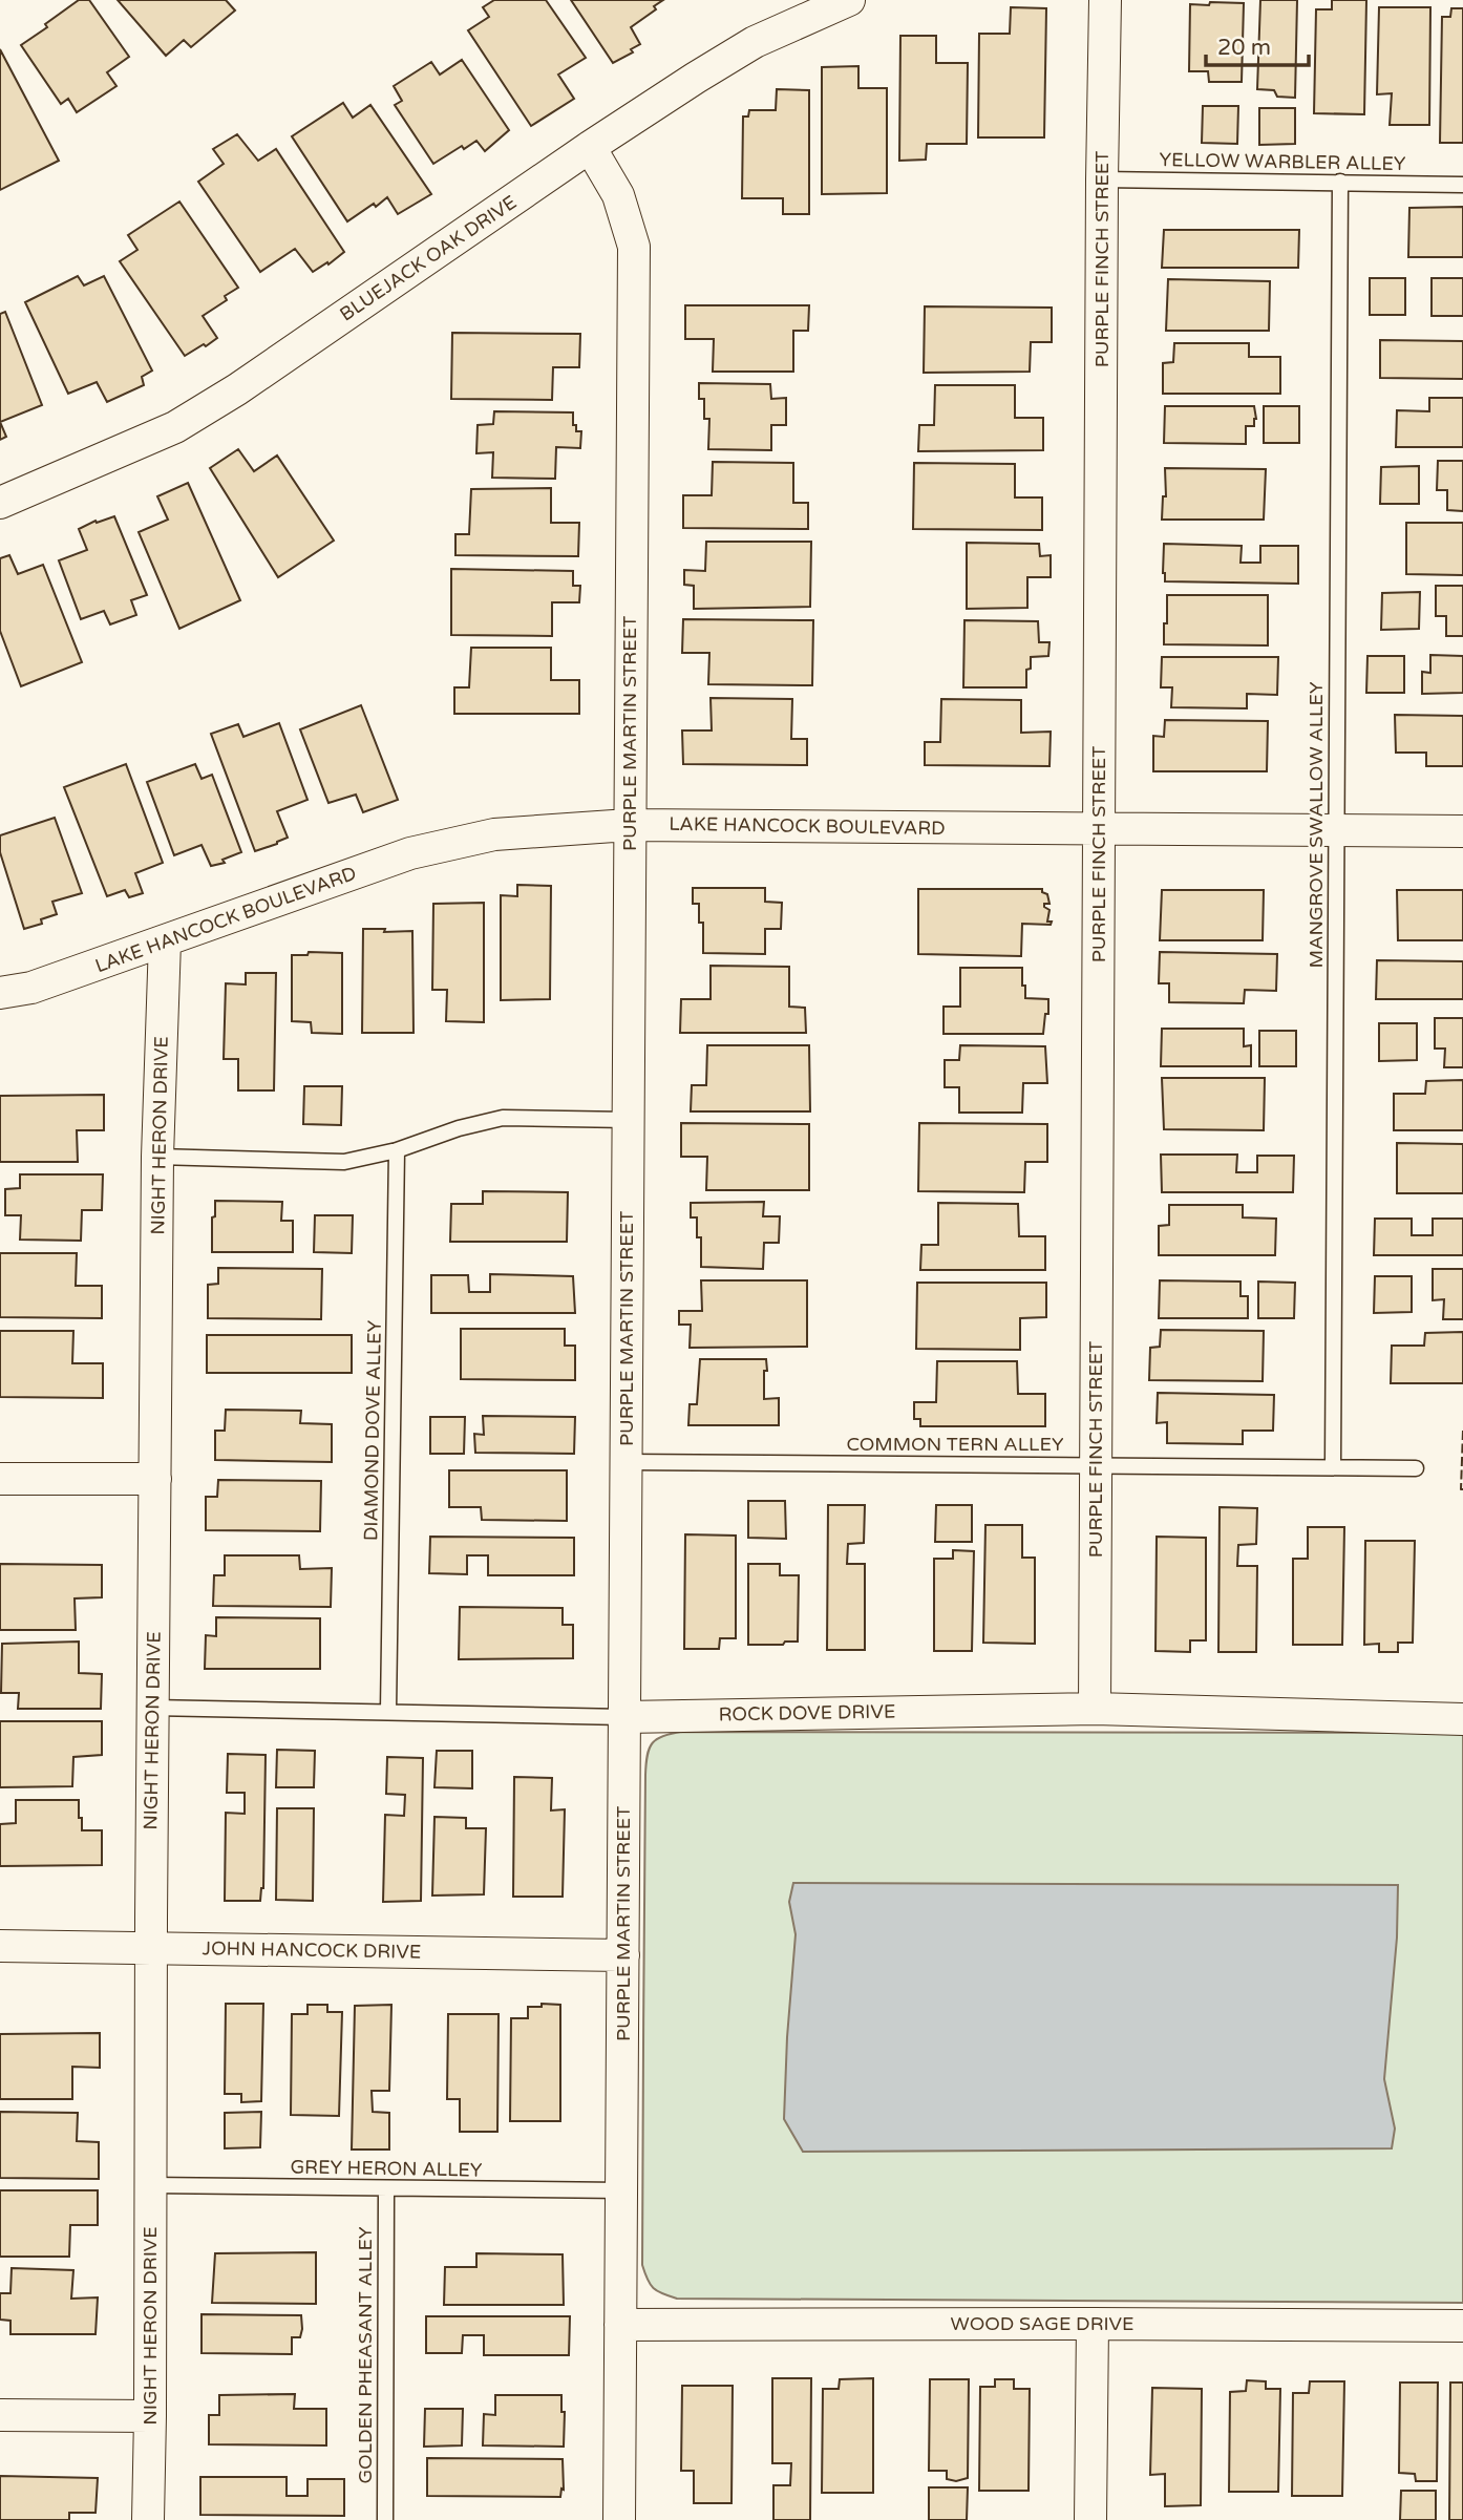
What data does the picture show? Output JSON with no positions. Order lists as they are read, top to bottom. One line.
{"streets":{"street":["BLUEJACK OAK DRIVE","PURPLE FINCH STREET","PURPLE MARTIN STREET","LAKE HANCOCK BOULEVARD","NIGHT HERON DRIVE","ROCK DOVE DRIVE","JOHN HANCOCK DRIVE","WOOD SAGE DRIVE"],"lane":["YELLOW WARBLER ALLEY","MANGROVE SWALLOW ALLEY","DIAMOND DOVE ALLEY","COMMON TERN ALLEY","GREY HERON ALLEY","GOLDEN PHEASANT ALLEY"]},"crossings":[["YELLOW WARBLER ALLEY","PURPLE FINCH STREET"],["YELLOW WARBLER ALLEY","MANGROVE SWALLOW ALLEY"],["BLUEJACK OAK DRIVE","PURPLE MARTIN STREET"],["PURPLE FINCH STREET","LAKE HANCOCK BOULEVARD"],["PURPLE FINCH STREET","COMMON TERN ALLEY"],["PURPLE FINCH STREET","ROCK DOVE DRIVE"],["PURPLE MARTIN STREET","LAKE HANCOCK BOULEVARD"],["PURPLE MARTIN STREET","COMMON TERN ALLEY"],["PURPLE MARTIN STREET","ROCK DOVE DRIVE"],["PURPLE MARTIN STREET","JOHN HANCOCK DRIVE"],["PURPLE MARTIN STREET","GREY HERON ALLEY"],["PURPLE MARTIN STREET","WOOD SAGE DRIVE"],["MANGROVE SWALLOW ALLEY","LAKE HANCOCK BOULEVARD"],["MANGROVE SWALLOW ALLEY","COMMON TERN ALLEY"],["LAKE HANCOCK BOULEVARD","NIGHT HERON DRIVE"],["NIGHT HERON DRIVE","ROCK DOVE DRIVE"],["NIGHT HERON DRIVE","JOHN HANCOCK DRIVE"],["NIGHT HERON DRIVE","GREY HERON ALLEY"],["DIAMOND DOVE ALLEY","ROCK DOVE DRIVE"],["GREY HERON ALLEY","GOLDEN PHEASANT ALLEY"]],"scale_bar":"20 m"}
